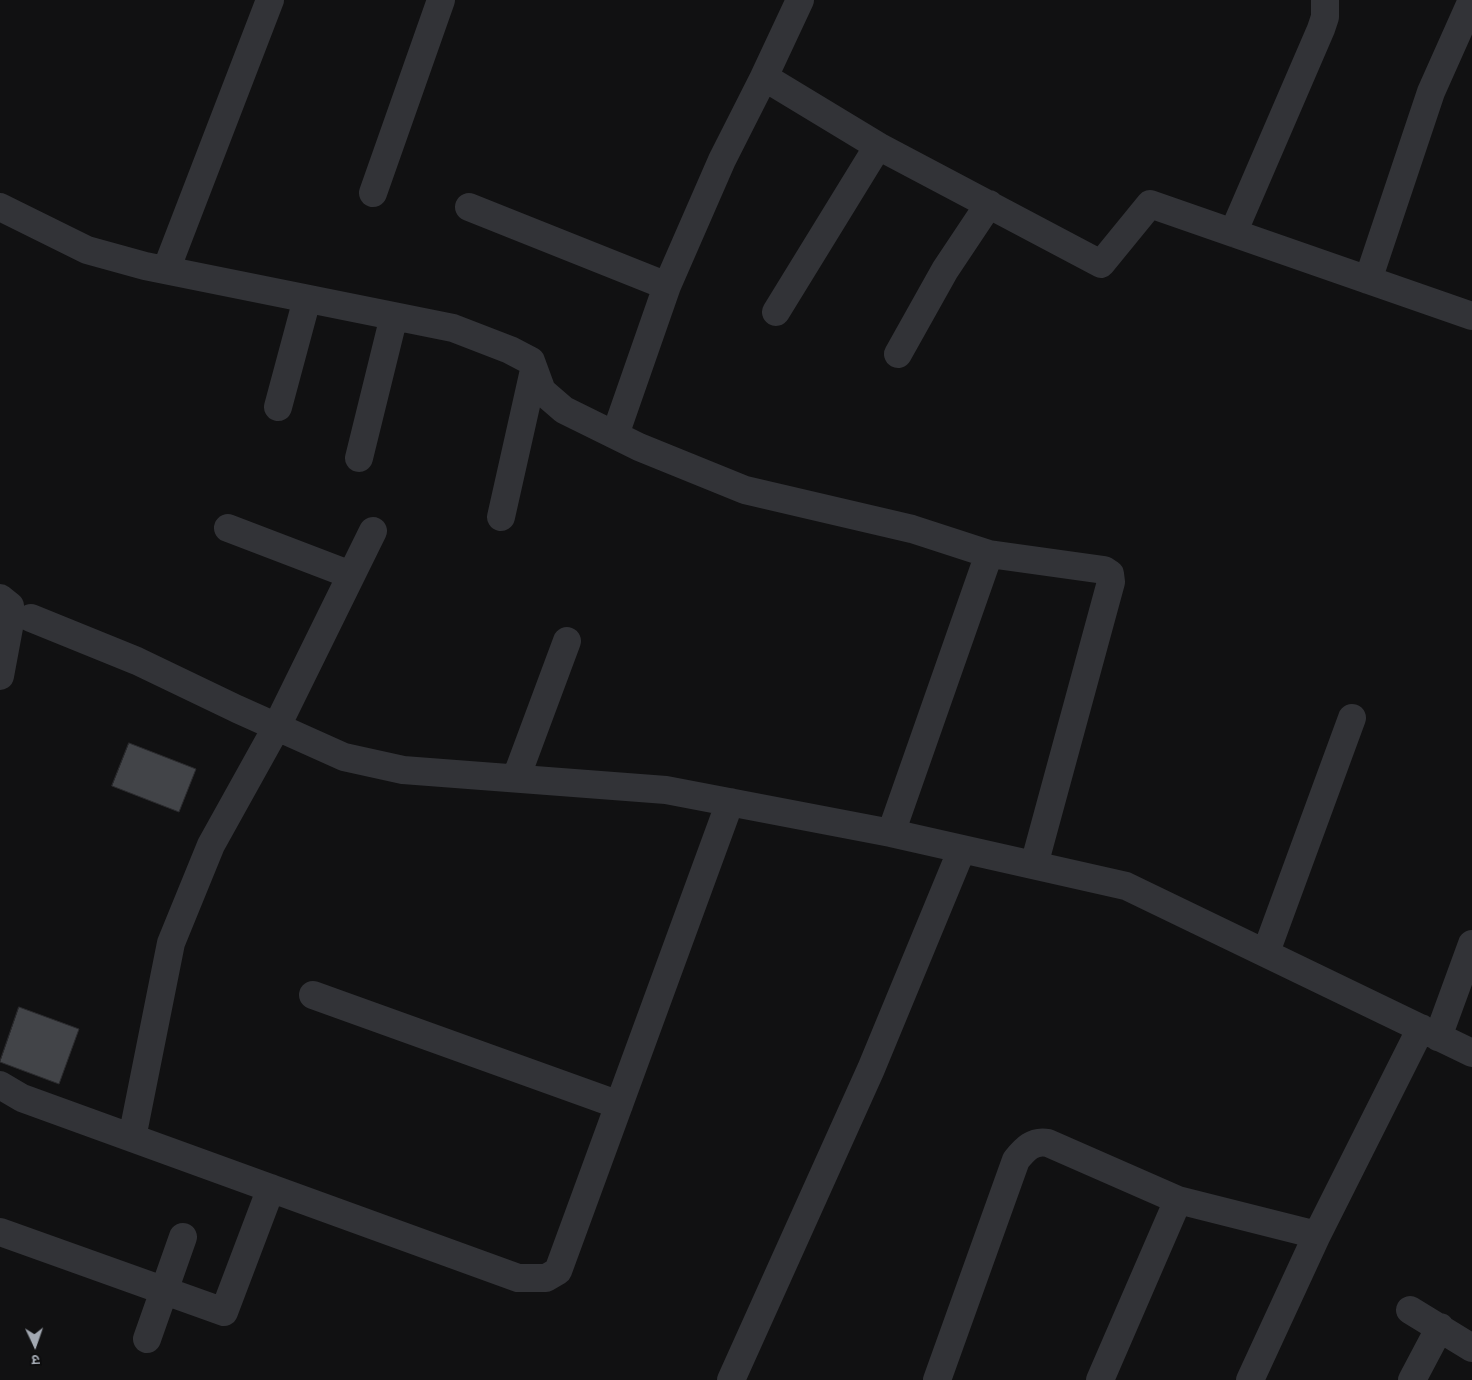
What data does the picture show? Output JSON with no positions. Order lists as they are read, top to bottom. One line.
{"north":"bottom"}
